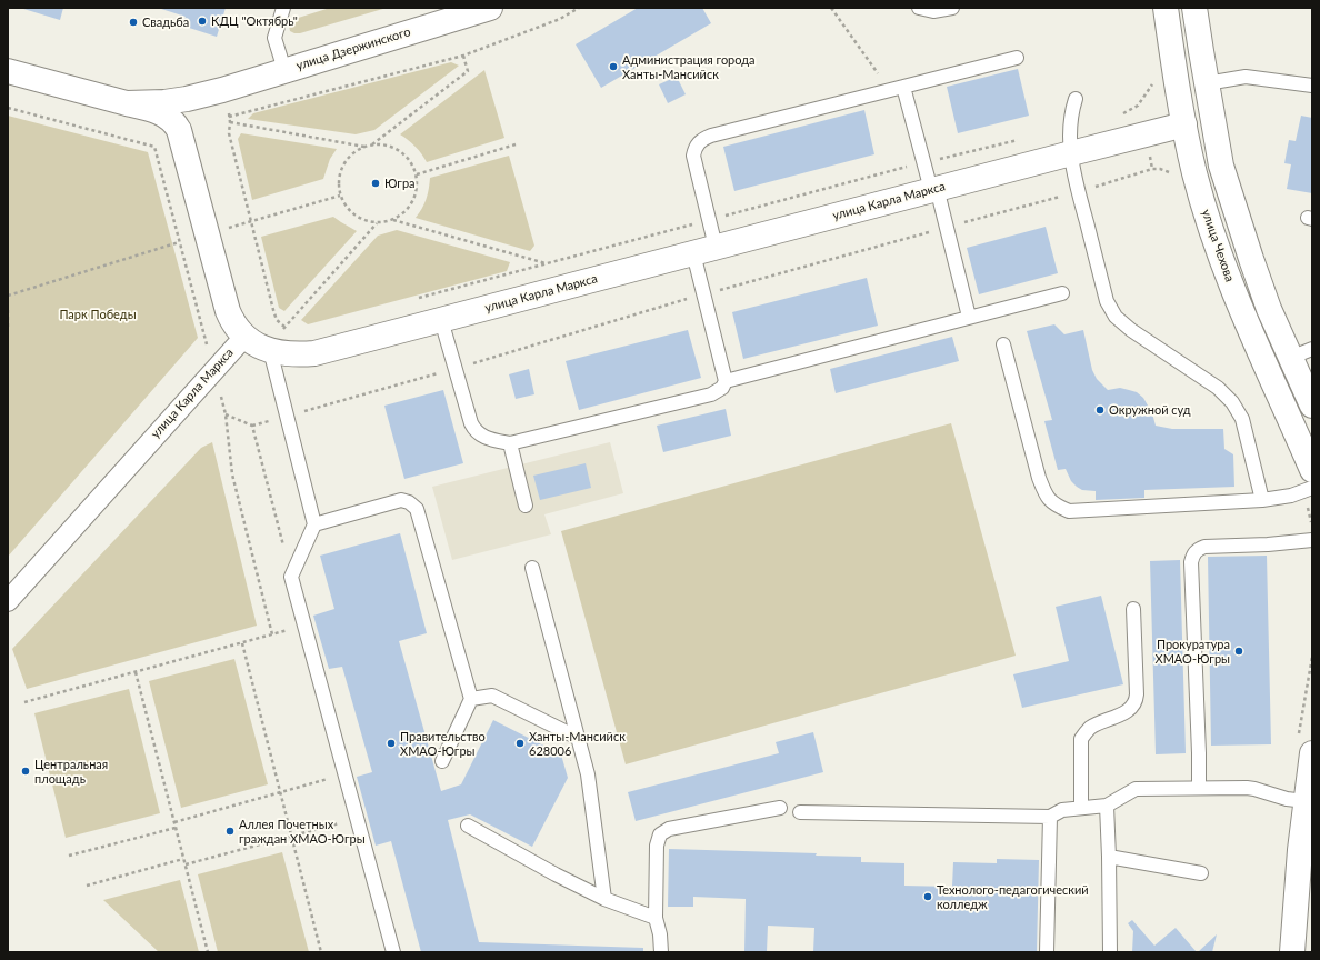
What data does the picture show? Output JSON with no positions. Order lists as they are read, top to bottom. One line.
{"streets":{"street":["улица Дзержинского","улица Карла Маркса","улица Чехова"]},"crossings":[["улица Дзержинского","улица Карла Маркса"],["улица Карла Маркса","улица Чехова"]],"parks":["Парк Победы"],"places":["КДЦ \"Октябрь\"","Cвадьба","Администрация города Ханты-Мансийск","Югра","Окружной суд","Прокуратура ХМАО-Югры","Правительство ХМАО-Югры","Ханты-Мансийск 628006","Центральная площадь","Аллея Почетных граждан ХМАО-Югры","Технолого-педагогический колледж"]}
